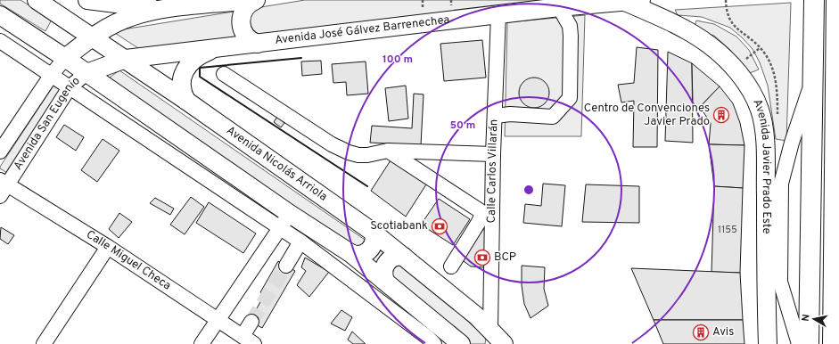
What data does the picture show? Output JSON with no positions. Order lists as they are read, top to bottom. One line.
{"streets":{"main road":["Avenida José Gálvez Barrenechea","Avenida Nicolás Arriola","Avenida Javier Prado Este"],"street":["Avenida San Eugenio","Calle Carlos Villarán","Calle Miguel Checa"]},"crossings":[["Avenida José Gálvez Barrenechea","Avenida San Eugenio"],["Avenida José Gálvez Barrenechea","Avenida Nicolás Arriola"],["Avenida José Gálvez Barrenechea","Avenida Javier Prado Este"],["Avenida José Gálvez Barrenechea","Calle Carlos Villarán"],["Avenida San Eugenio","Calle Miguel Checa"],["Avenida Nicolás Arriola","Calle Carlos Villarán"]],"places":{"building":["Centro de Convenciones Javier Prado","Avis"],"bank":["Scotiabank","BCP"]},"house_numbers":["1155"],"north":"left","rings":["100 m","50 m"]}
